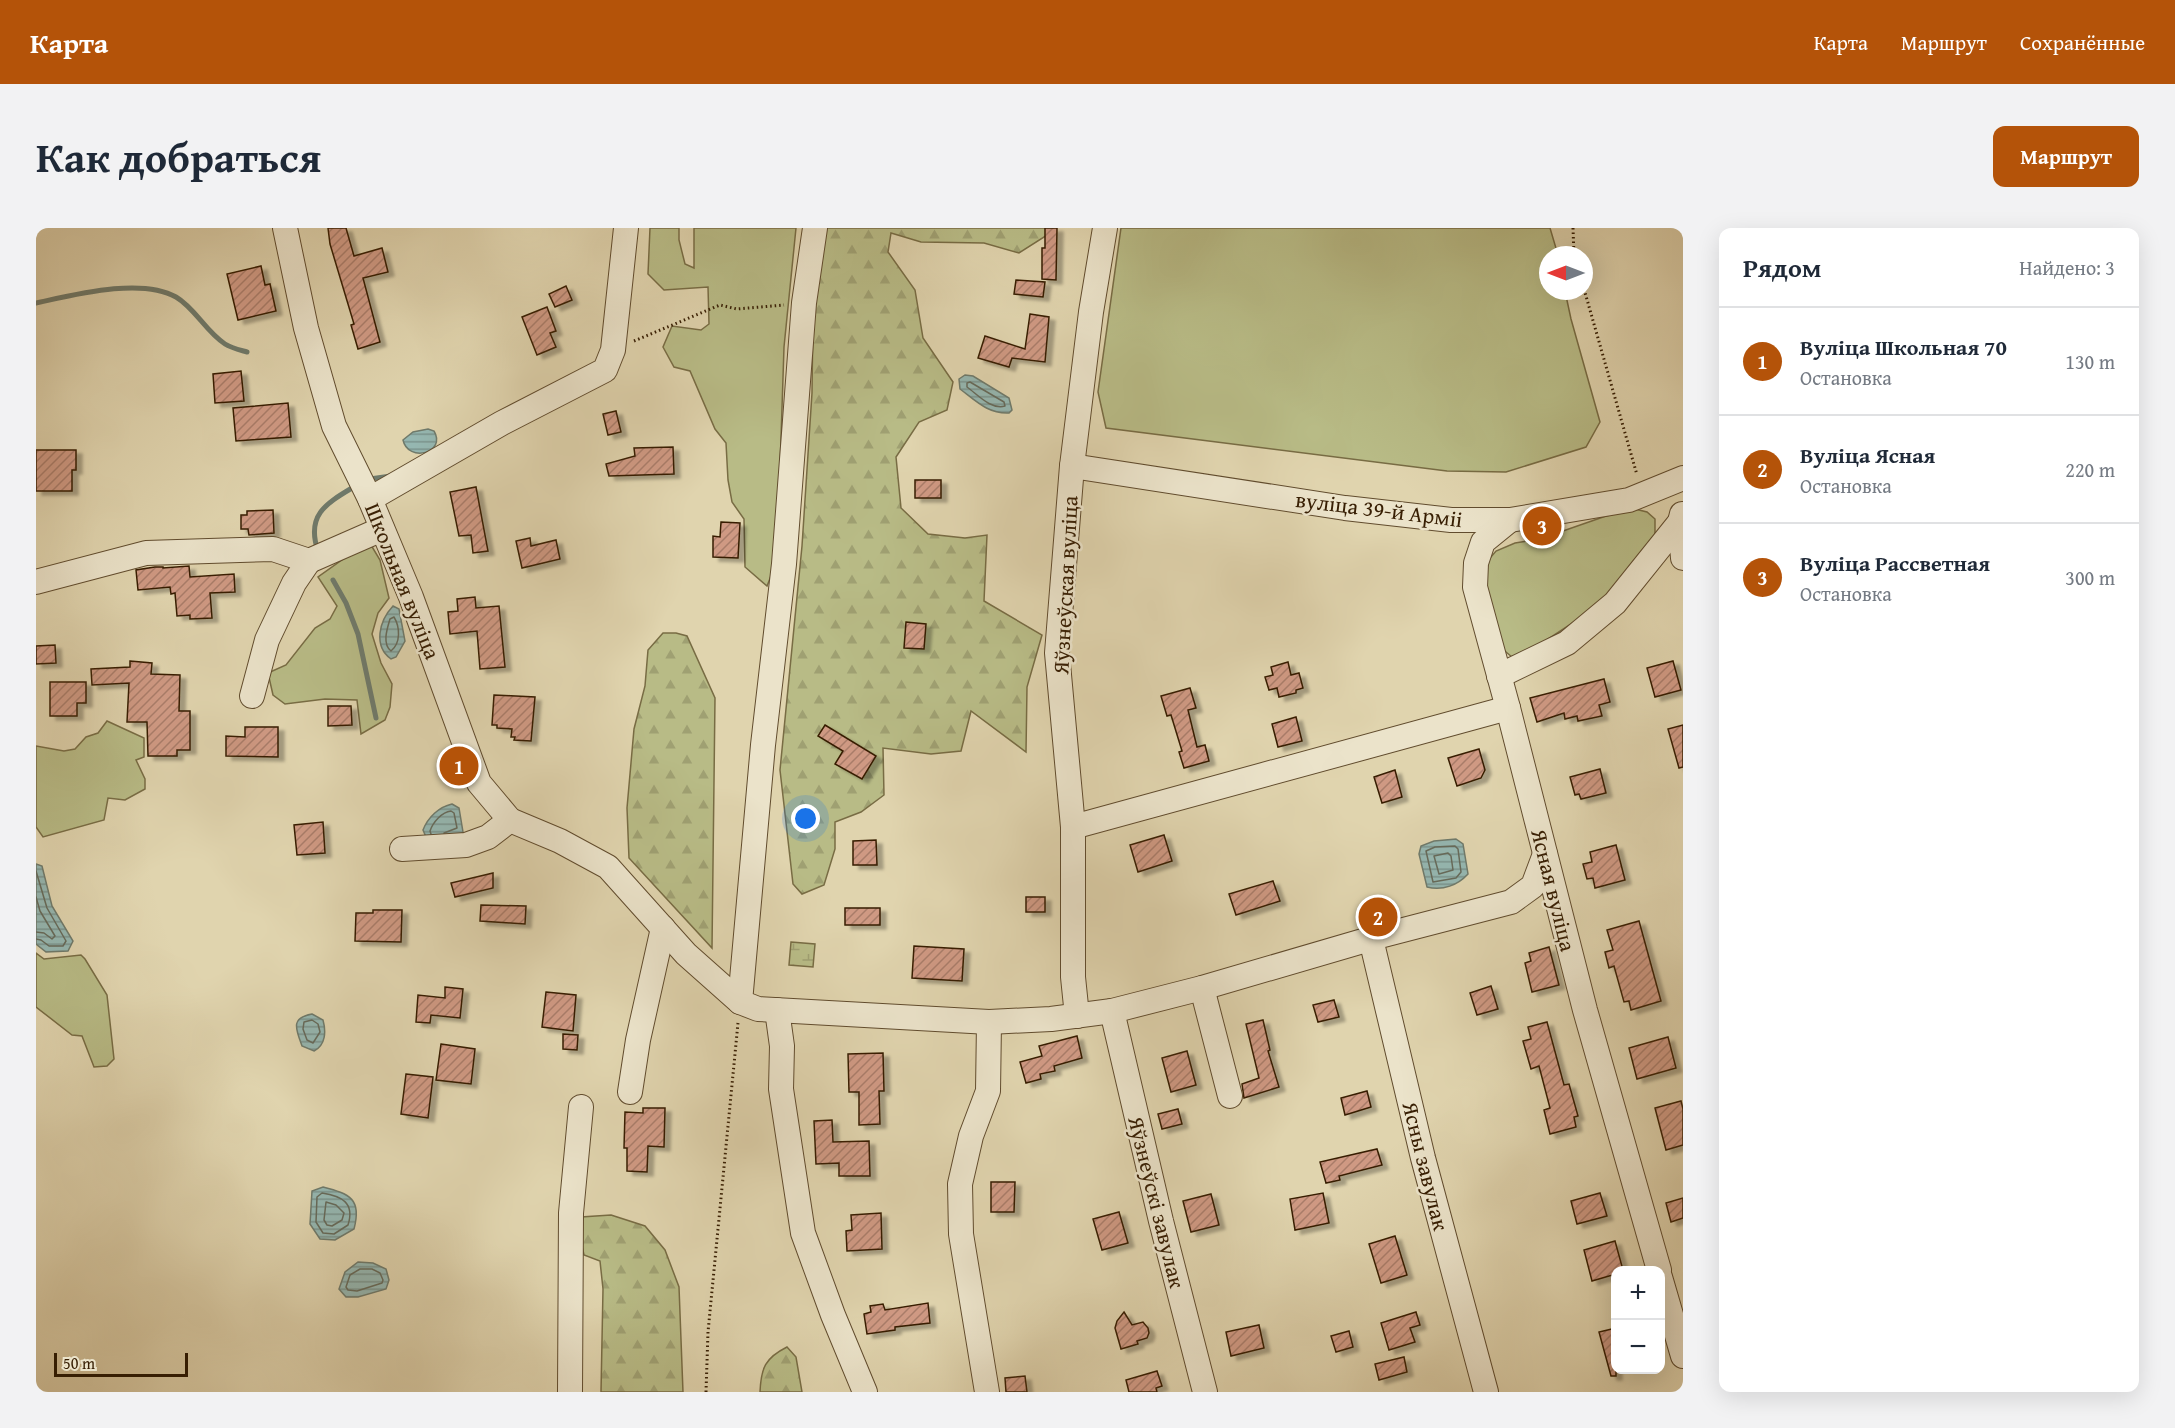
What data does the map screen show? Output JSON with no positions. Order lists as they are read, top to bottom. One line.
{"streets":{"street":["вуліца 39-й Арміі","Школьная вуліца","Яўзнеўская вуліца","Ясная вуліца","Ясны завулак","Яўзнеўскі завулак"]},"crossings":[["вуліца 39-й Арміі","Яўзнеўская вуліца"],["вуліца 39-й Арміі","Ясная вуліца"]],"scale_bar":"50 m","north":"left","page":{"header":"Карта","nav":["Карта","Маршрут","Сохранённые"],"title":"Как добраться","buttons":"Маршрут","heading":["Рядом","Найдено: 3"],"list":[{"mark":"1","name":"Вуліца Школьная 70","note":"Остановка","value":"130 m"},{"mark":"2","name":"Вуліца Ясная","note":"Остановка","value":"220 m"},{"mark":"3","name":"Вуліца Рассветная","note":"Остановка","value":"300 m"}],"pins":["3","1","2"],"map_buttons":["+","−"],"scale":"50 m"}}
